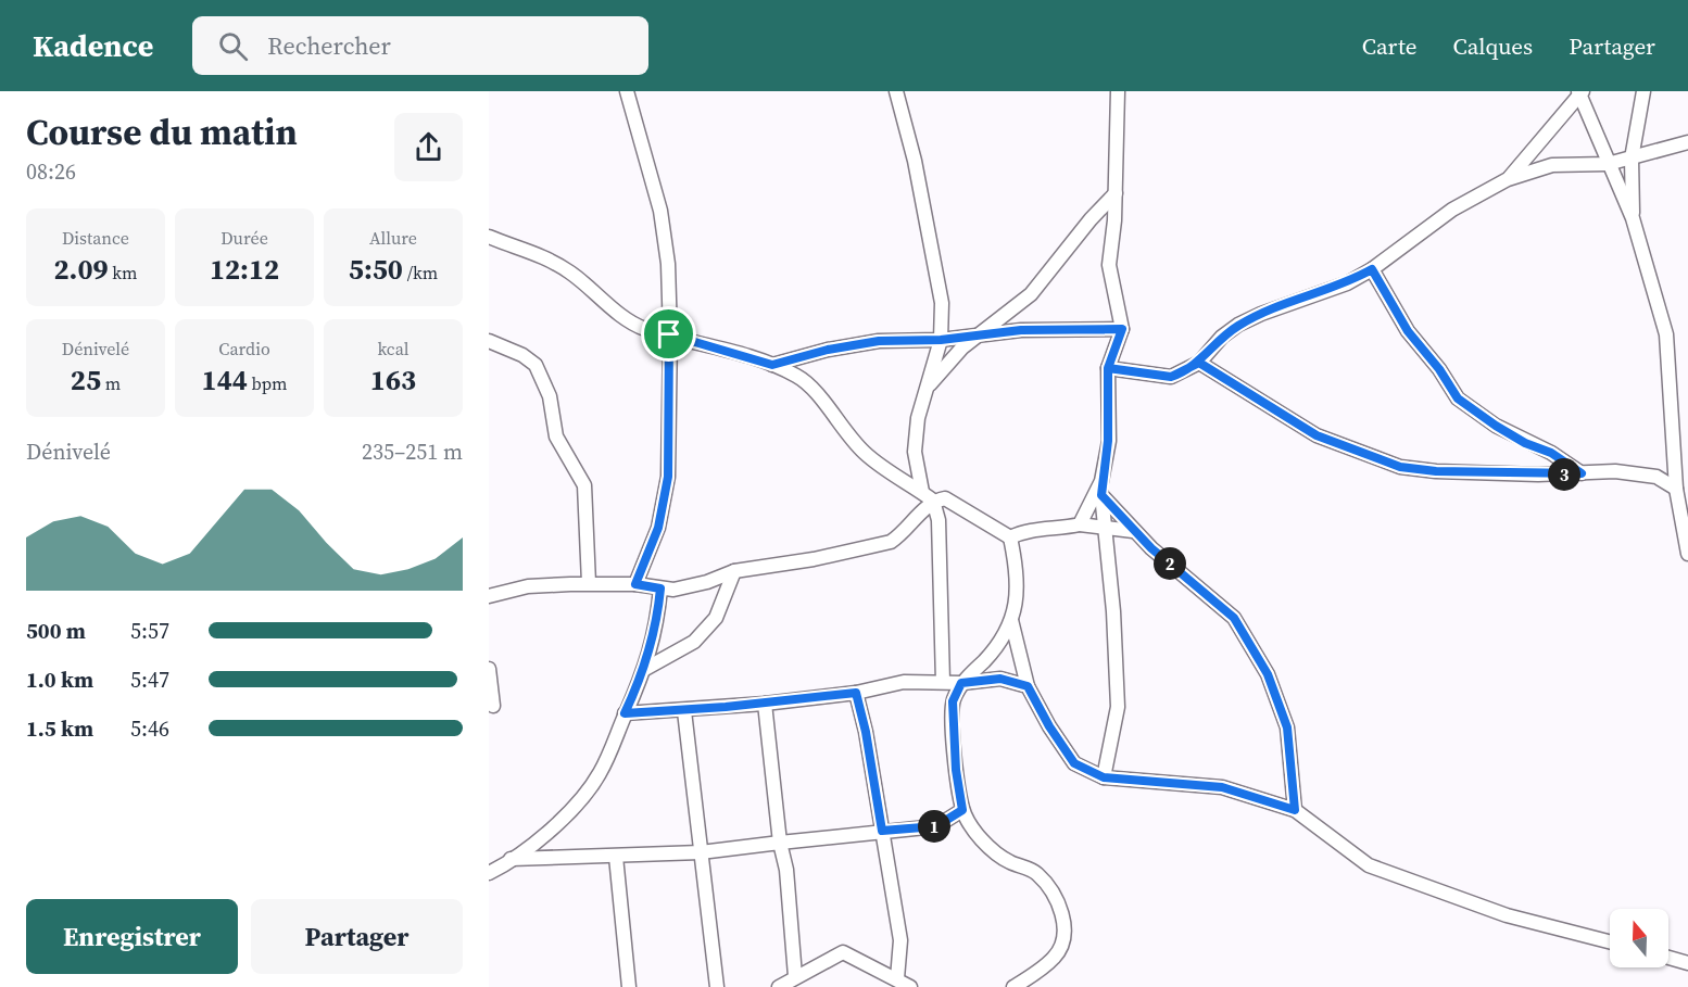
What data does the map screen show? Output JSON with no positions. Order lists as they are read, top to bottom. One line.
{"north":"top","page":{"header":"Kadence","search":"Rechercher","nav":["Carte","Calques","Partager"],"heading":["Course du matin","08:26"],"stats":[["Distance","2.09 km"],["Durée","12:12"],["Allure","5:50 /km"],["Dénivelé","25 m"],["Cardio","144 bpm"],["kcal","163"]],"chart":["Dénivelé","235–251 m"],"pins":["3","2","1"],"list":[{"name":"500 m","note":"5:57"},{"name":"1.0 km","note":"5:47"},{"name":"1.5 km","note":"5:46"}],"buttons":["Enregistrer","Partager"]}}
